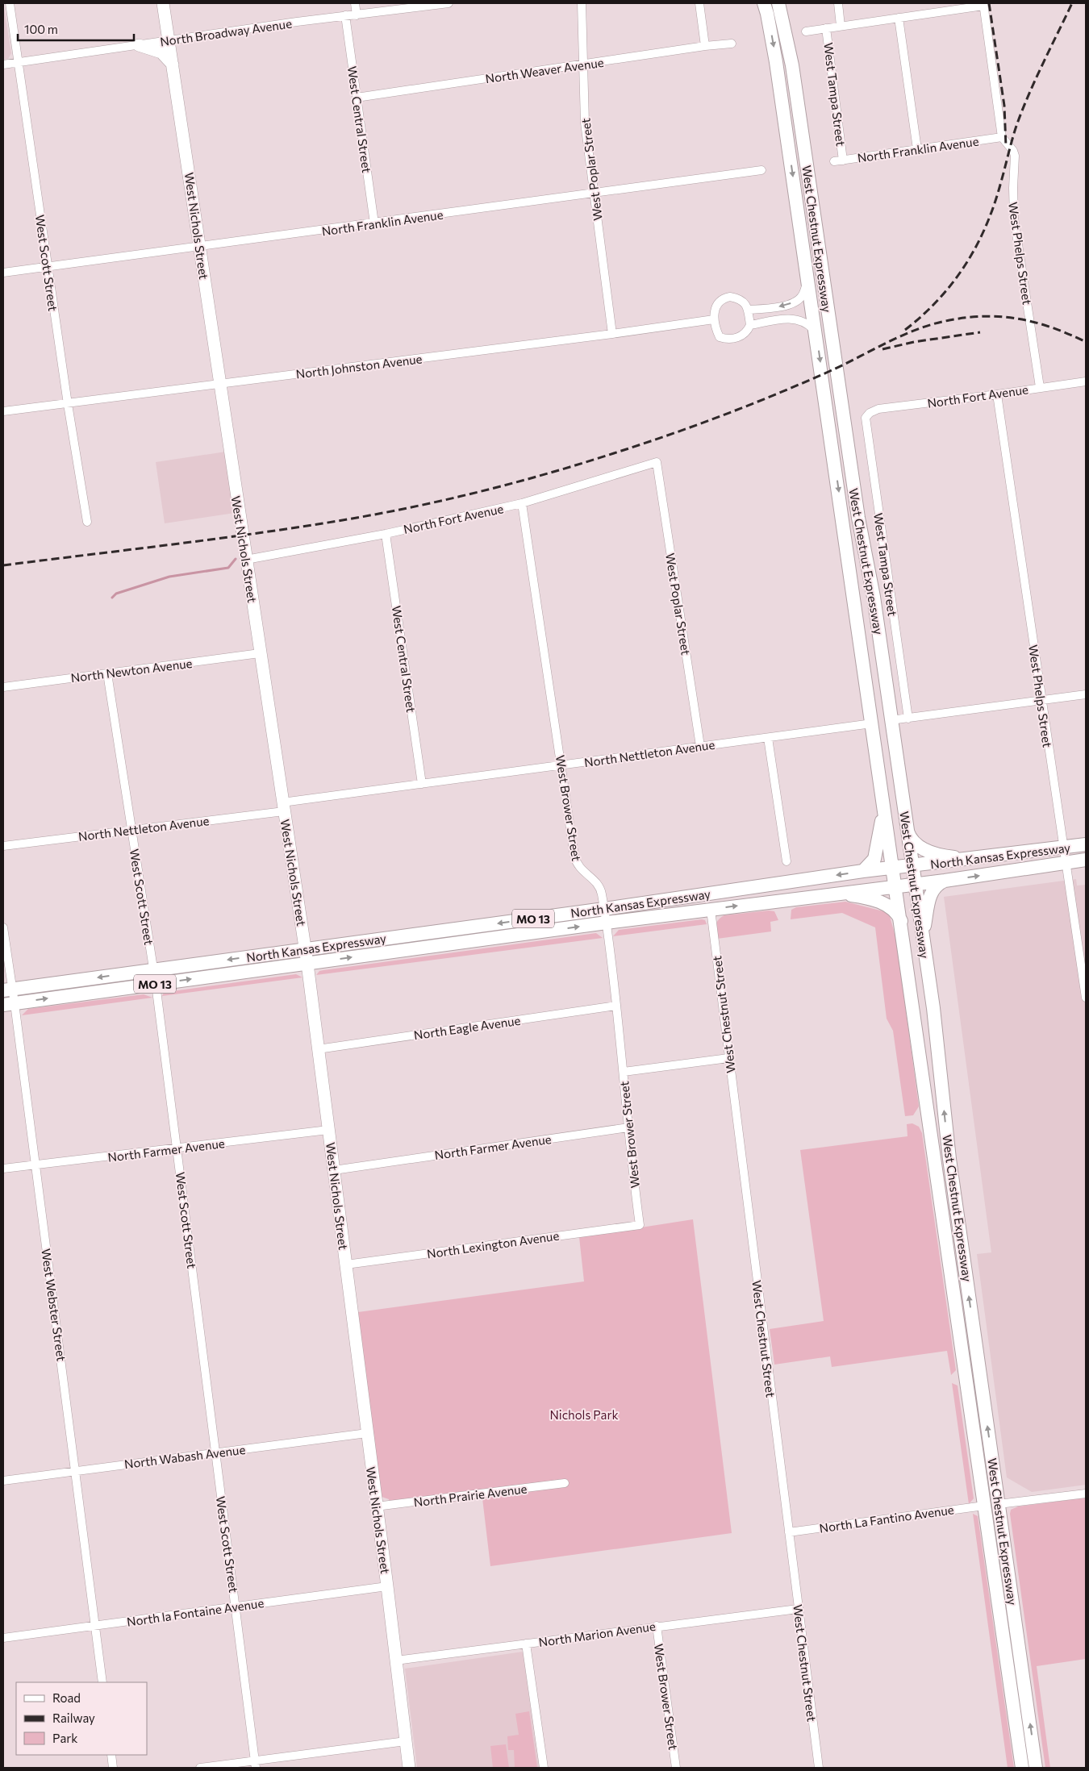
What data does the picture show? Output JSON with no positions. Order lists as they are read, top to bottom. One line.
{"streets":{"main road":["West Chestnut Expressway","North Kansas Expressway","MO 13"],"street":["North Broadway Avenue","North Weaver Avenue","West Tampa Street","West Central Street","North Franklin Avenue","West Poplar Street","West Nichols Street","West Phelps Street","West Scott Street","North Johnston Avenue","North Fort Avenue","North Newton Avenue","North Nettleton Avenue","West Brower Street","West Chestnut Street","North Eagle Avenue","North Farmer Avenue","North Lexington Avenue","West Webster Street","North Wabash Avenue","North Prairie Avenue","North La Fantino Avenue","North la Fontaine Avenue","North Marion Avenue"]},"crossings":[["North Broadway Avenue","West Central Street"],["North Broadway Avenue","West Nichols Street"],["North Broadway Avenue","West Scott Street"],["North Weaver Avenue","West Central Street"],["North Weaver Avenue","West Poplar Street"],["West Tampa Street","North Franklin Avenue"],["West Tampa Street","North Fort Avenue"],["West Central Street","North Franklin Avenue"],["West Central Street","North Fort Avenue"],["West Central Street","North Nettleton Avenue"],["North Franklin Avenue","West Poplar Street"],["North Franklin Avenue","West Nichols Street"],["North Franklin Avenue","West Phelps Street"],["North Franklin Avenue","West Scott Street"],["West Poplar Street","North Johnston Avenue"],["West Poplar Street","North Fort Avenue"],["West Poplar Street","North Nettleton Avenue"],["West Nichols Street","North Johnston Avenue"],["West Nichols Street","North Fort Avenue"],["West Nichols Street","North Newton Avenue"],["West Nichols Street","North Nettleton Avenue"],["West Nichols Street","North Kansas Expressway"],["West Nichols Street","North Eagle Avenue"],["West Nichols Street","North Farmer Avenue"],["West Nichols Street","North Lexington Avenue"],["West Nichols Street","North Wabash Avenue"],["West Nichols Street","North Prairie Avenue"],["West Nichols Street","North la Fontaine Avenue"],["West Nichols Street","North Marion Avenue"],["West Chestnut Expressway","North Nettleton Avenue"],["West Chestnut Expressway","North Kansas Expressway"],["West Chestnut Expressway","North La Fantino Avenue"],["West Phelps Street","North Fort Avenue"],["West Phelps Street","North Kansas Expressway"],["West Scott Street","North Johnston Avenue"],["West Scott Street","North Newton Avenue"],["West Scott Street","North Nettleton Avenue"],["West Scott Street","North Kansas Expressway"],["West Scott Street","North Farmer Avenue"],["West Scott Street","North Wabash Avenue"],["West Scott Street","North la Fontaine Avenue"],["North Fort Avenue","West Brower Street"],["North Nettleton Avenue","West Brower Street"],["West Brower Street","North Kansas Expressway"],["West Brower Street","North Eagle Avenue"],["West Brower Street","North Farmer Avenue"],["West Brower Street","North Lexington Avenue"],["West Brower Street","North Marion Avenue"],["North Kansas Expressway","West Chestnut Street"],["North Kansas Expressway","West Webster Street"],["West Chestnut Street","North La Fantino Avenue"],["West Chestnut Street","North Marion Avenue"],["North Farmer Avenue","West Webster Street"],["West Webster Street","North Wabash Avenue"],["West Webster Street","North la Fontaine Avenue"]],"parks":["Nichols Park"],"legend":["Road","Railway","Park"],"scale_bar":"100 m"}
